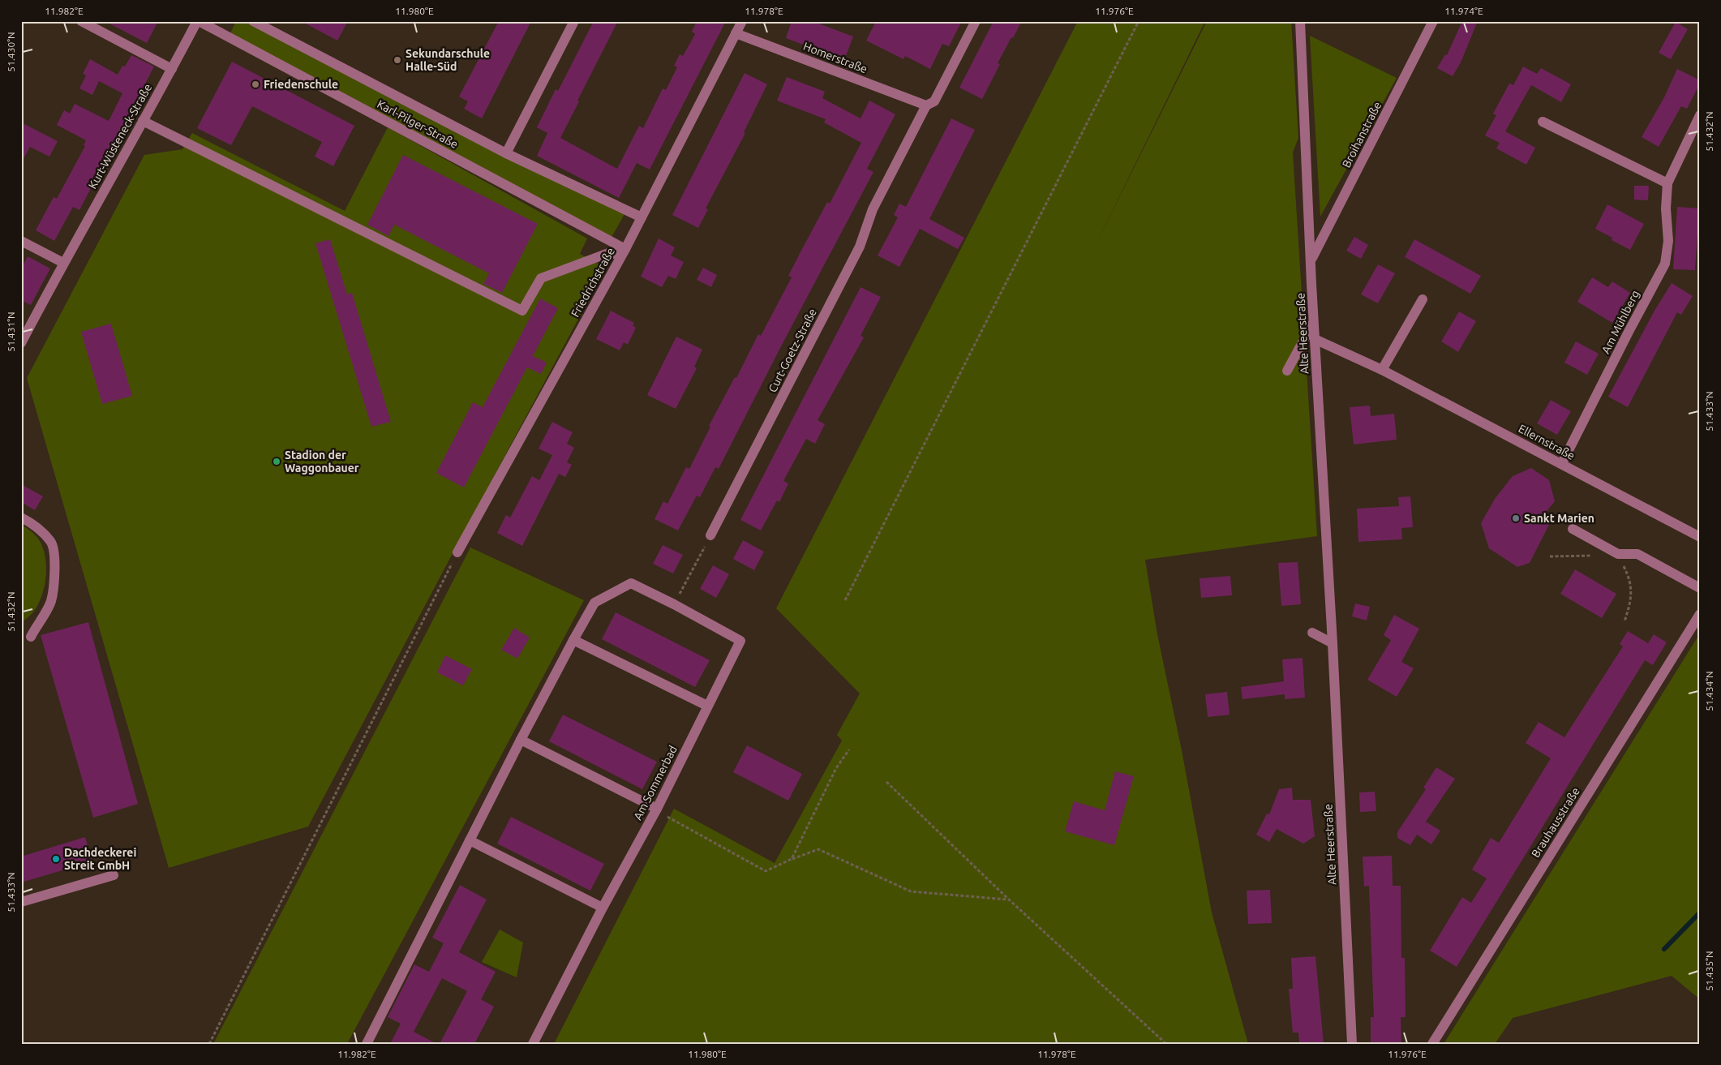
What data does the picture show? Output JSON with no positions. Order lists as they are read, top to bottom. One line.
{"streets":{"street":["Homerstraße","Karl-Pilger-Straße","Broihanstraße","Kurt-Wüsteneck-Straße","Friedrichstraße","Am Mühlberg","Alte Heerstraße","Curt-Goetz-Straße","Ellernstraße","Am Sommerbad","Brauhausstraße"]},"crossings":[["Homerstraße","Friedrichstraße"],["Homerstraße","Curt-Goetz-Straße"],["Karl-Pilger-Straße","Kurt-Wüsteneck-Straße"],["Karl-Pilger-Straße","Friedrichstraße"],["Broihanstraße","Alte Heerstraße"],["Am Mühlberg","Ellernstraße"],["Alte Heerstraße","Ellernstraße"]],"places":["Sekundarschule Halle-Süd","Friedenschule","Stadion der Waggonbauer","Sankt Marien","Dachdeckerei Streit GmbH"],"coordinates":["11.982°E","11.980°E","11.978°E","11.976°E","11.974°E","51.430°N","51.432°N","51.431°N","51.433°N","51.434°N","51.435°N"]}
